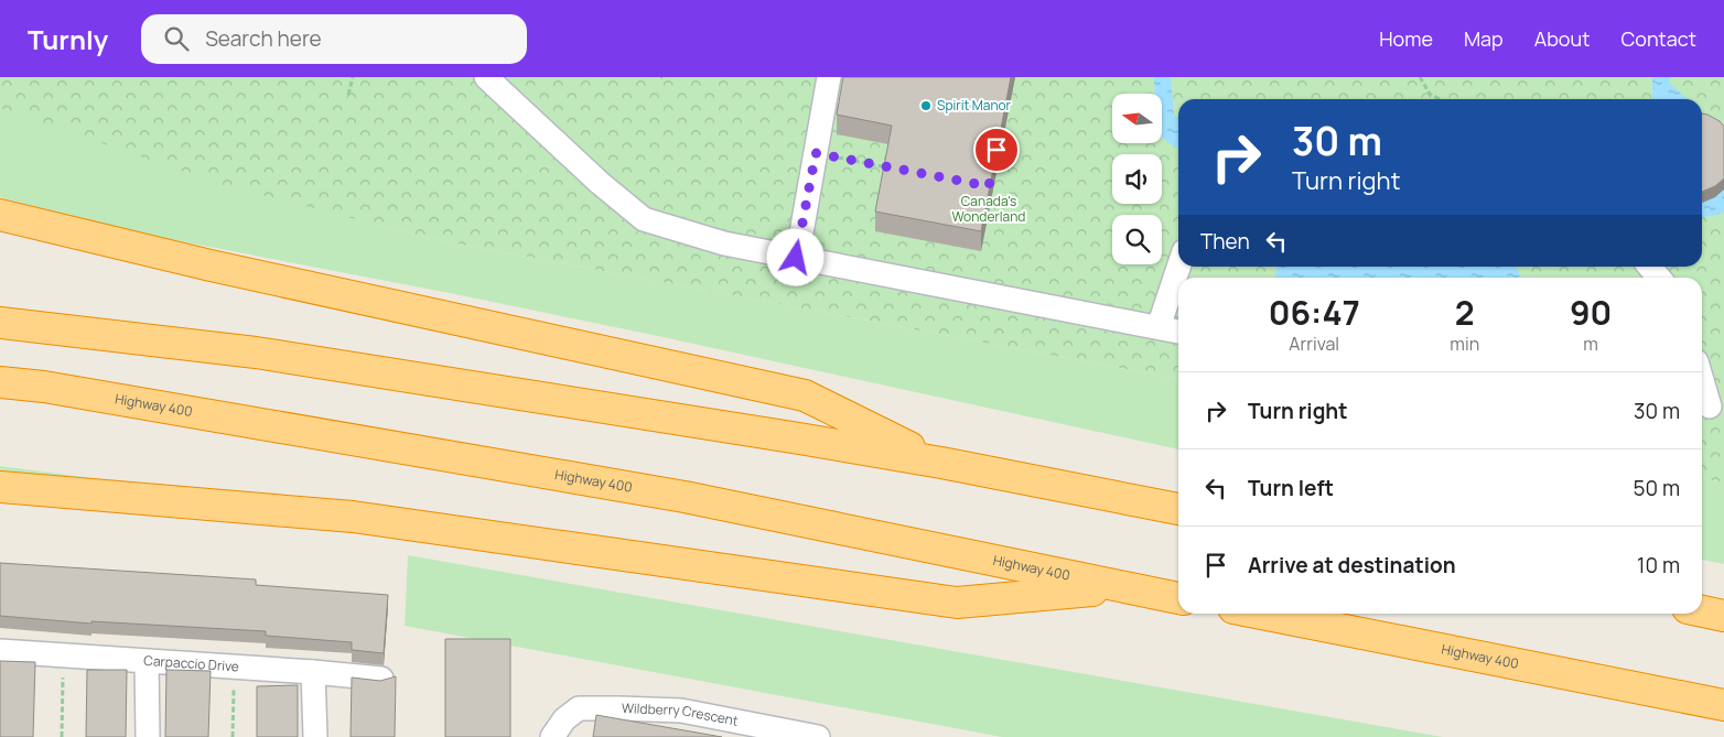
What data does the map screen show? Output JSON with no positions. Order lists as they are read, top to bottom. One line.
{"streets":{"highway":["Highway 400"],"street":["Carpaccio Drive","Wildberry Crescent"]},"parks":["Canada's Wonderland"],"places":["Spirit Manor"],"north":"left","page":{"header":"Turnly","search":"Search here","nav":["Home","Map","About","Contact"],"turn":["30 m","Turn right"],"then":"Then","eta":["06:47","Arrival","2","min","90","m"],"list":[{"name":"Turn right","value":"30 m"},{"name":"Turn left","value":"50 m"},{"name":"Arrive at destination","value":"10 m"}]}}
